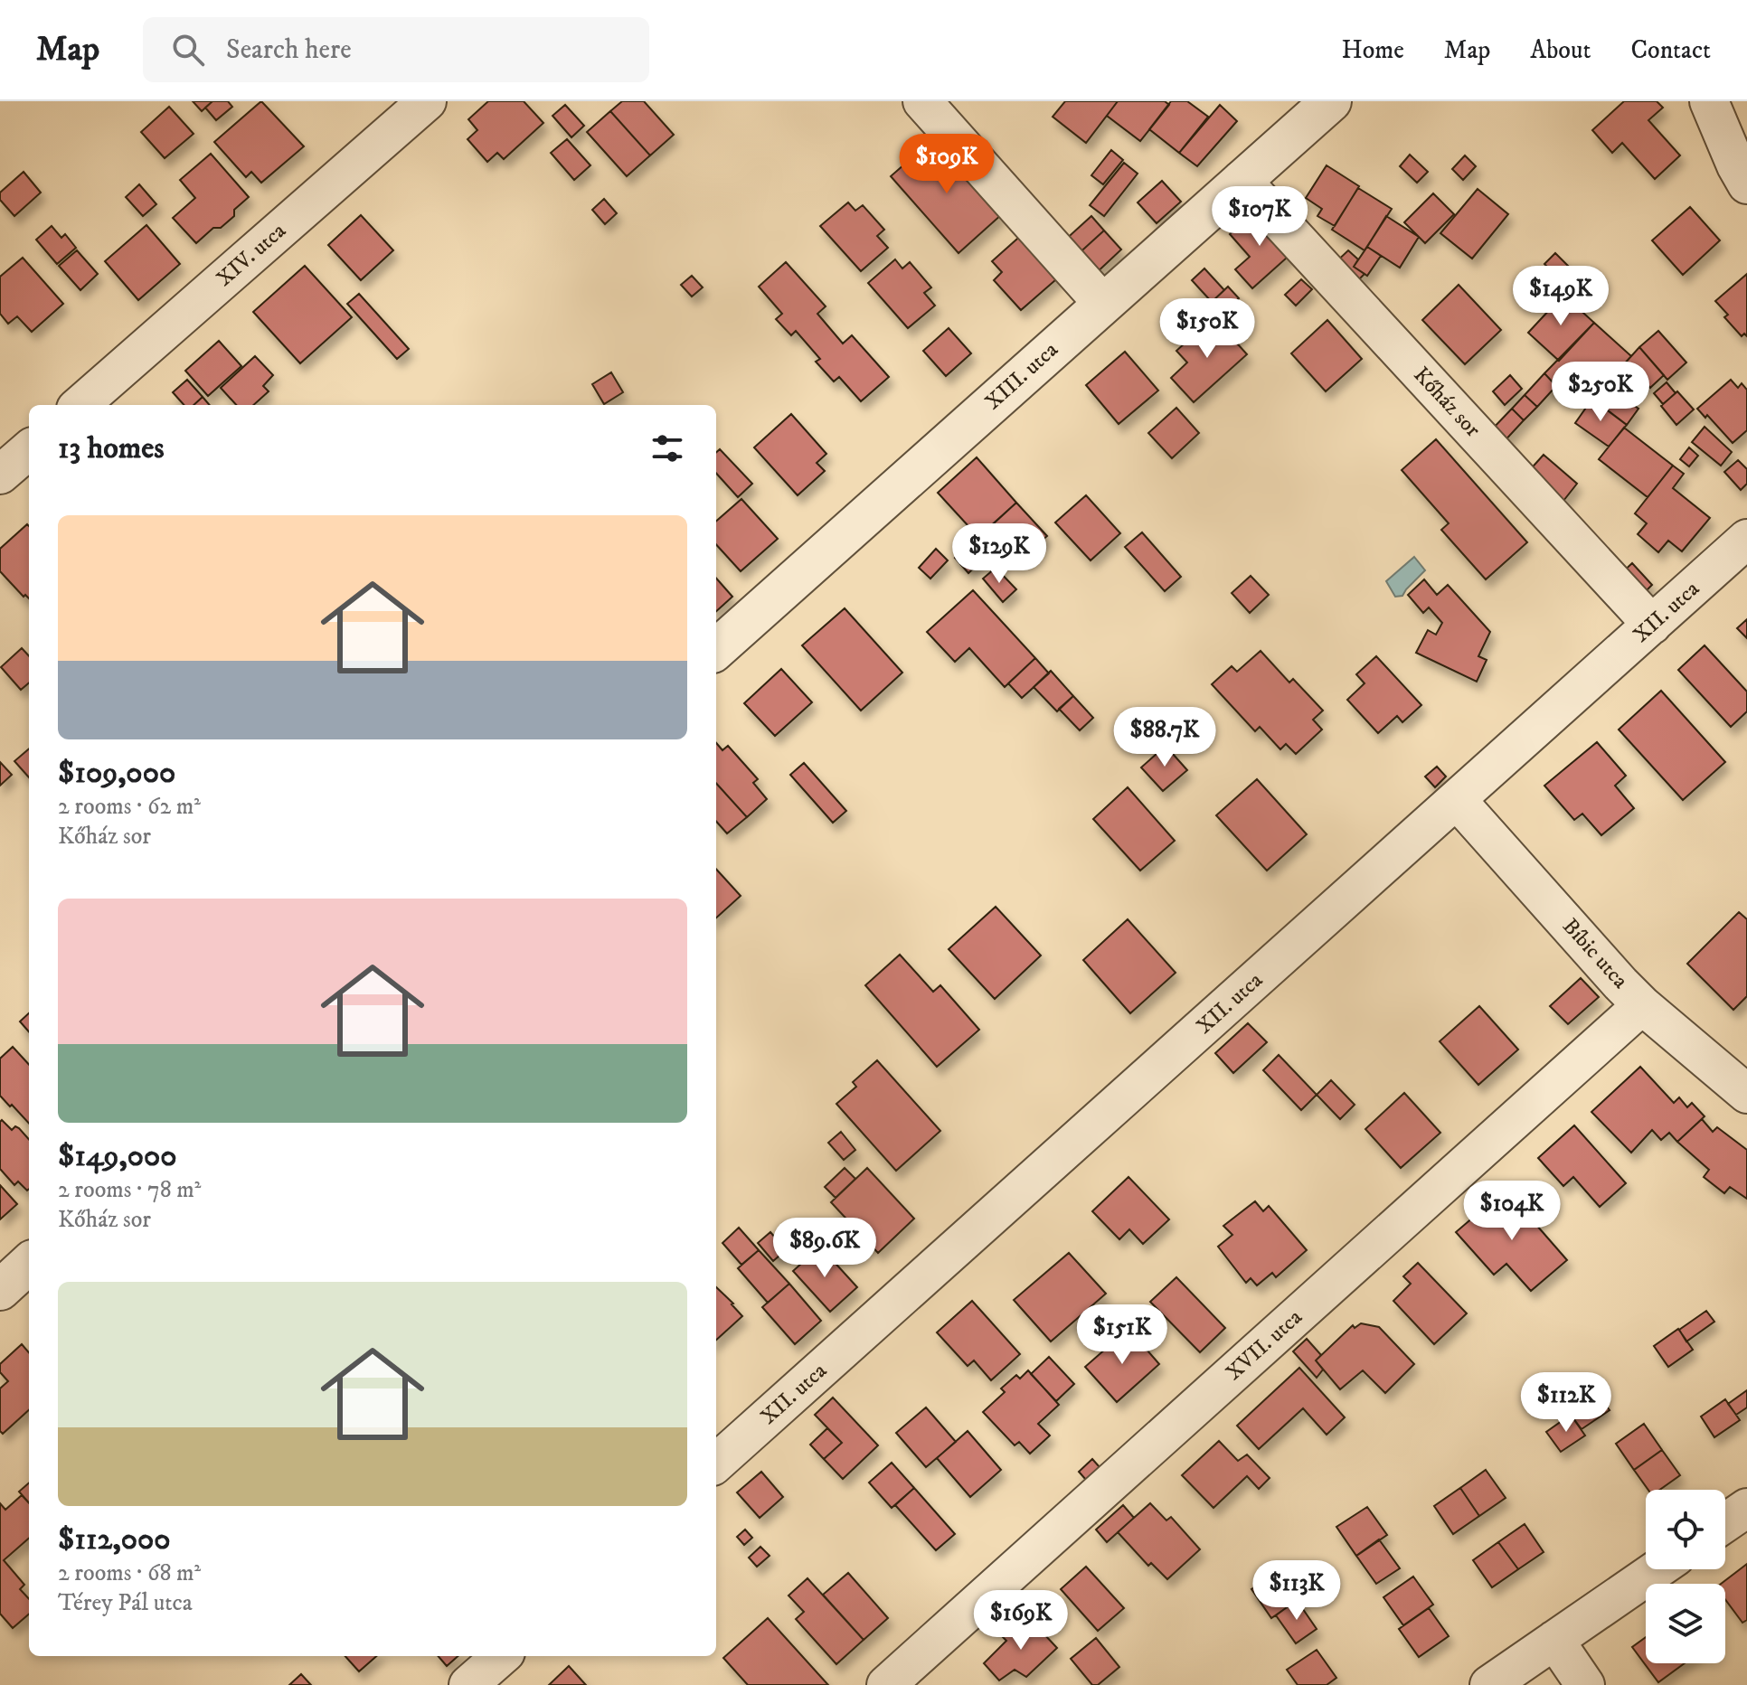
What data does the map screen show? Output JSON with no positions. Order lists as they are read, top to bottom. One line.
{"streets":{"street":["XIV. utca","XIII. utca","Kőház sor","XII. utca","Bíbic utca","XVII. utca"]},"crossings":[["XIII. utca","Kőház sor"],["Kőház sor","XII. utca"],["XII. utca","Bíbic utca"],["Bíbic utca","XVII. utca"]],"page":{"header":"Map","search":"Search here","nav":["Home","Map","About","Contact"],"price":["$109K","$107K","$149K","$150K","$250K","$129K","$88.7K","$104K","$89.6K","$151K","$112K","$113K","$169K"],"heading":"13 homes","list":[{"name":"$109,000","note":"2 rooms · 62 m² · Kőház sor"},{"name":"$149,000","note":"2 rooms · 78 m² · Kőház sor"},{"name":"$112,000","note":"2 rooms · 68 m² · Térey Pál utca"}]}}
